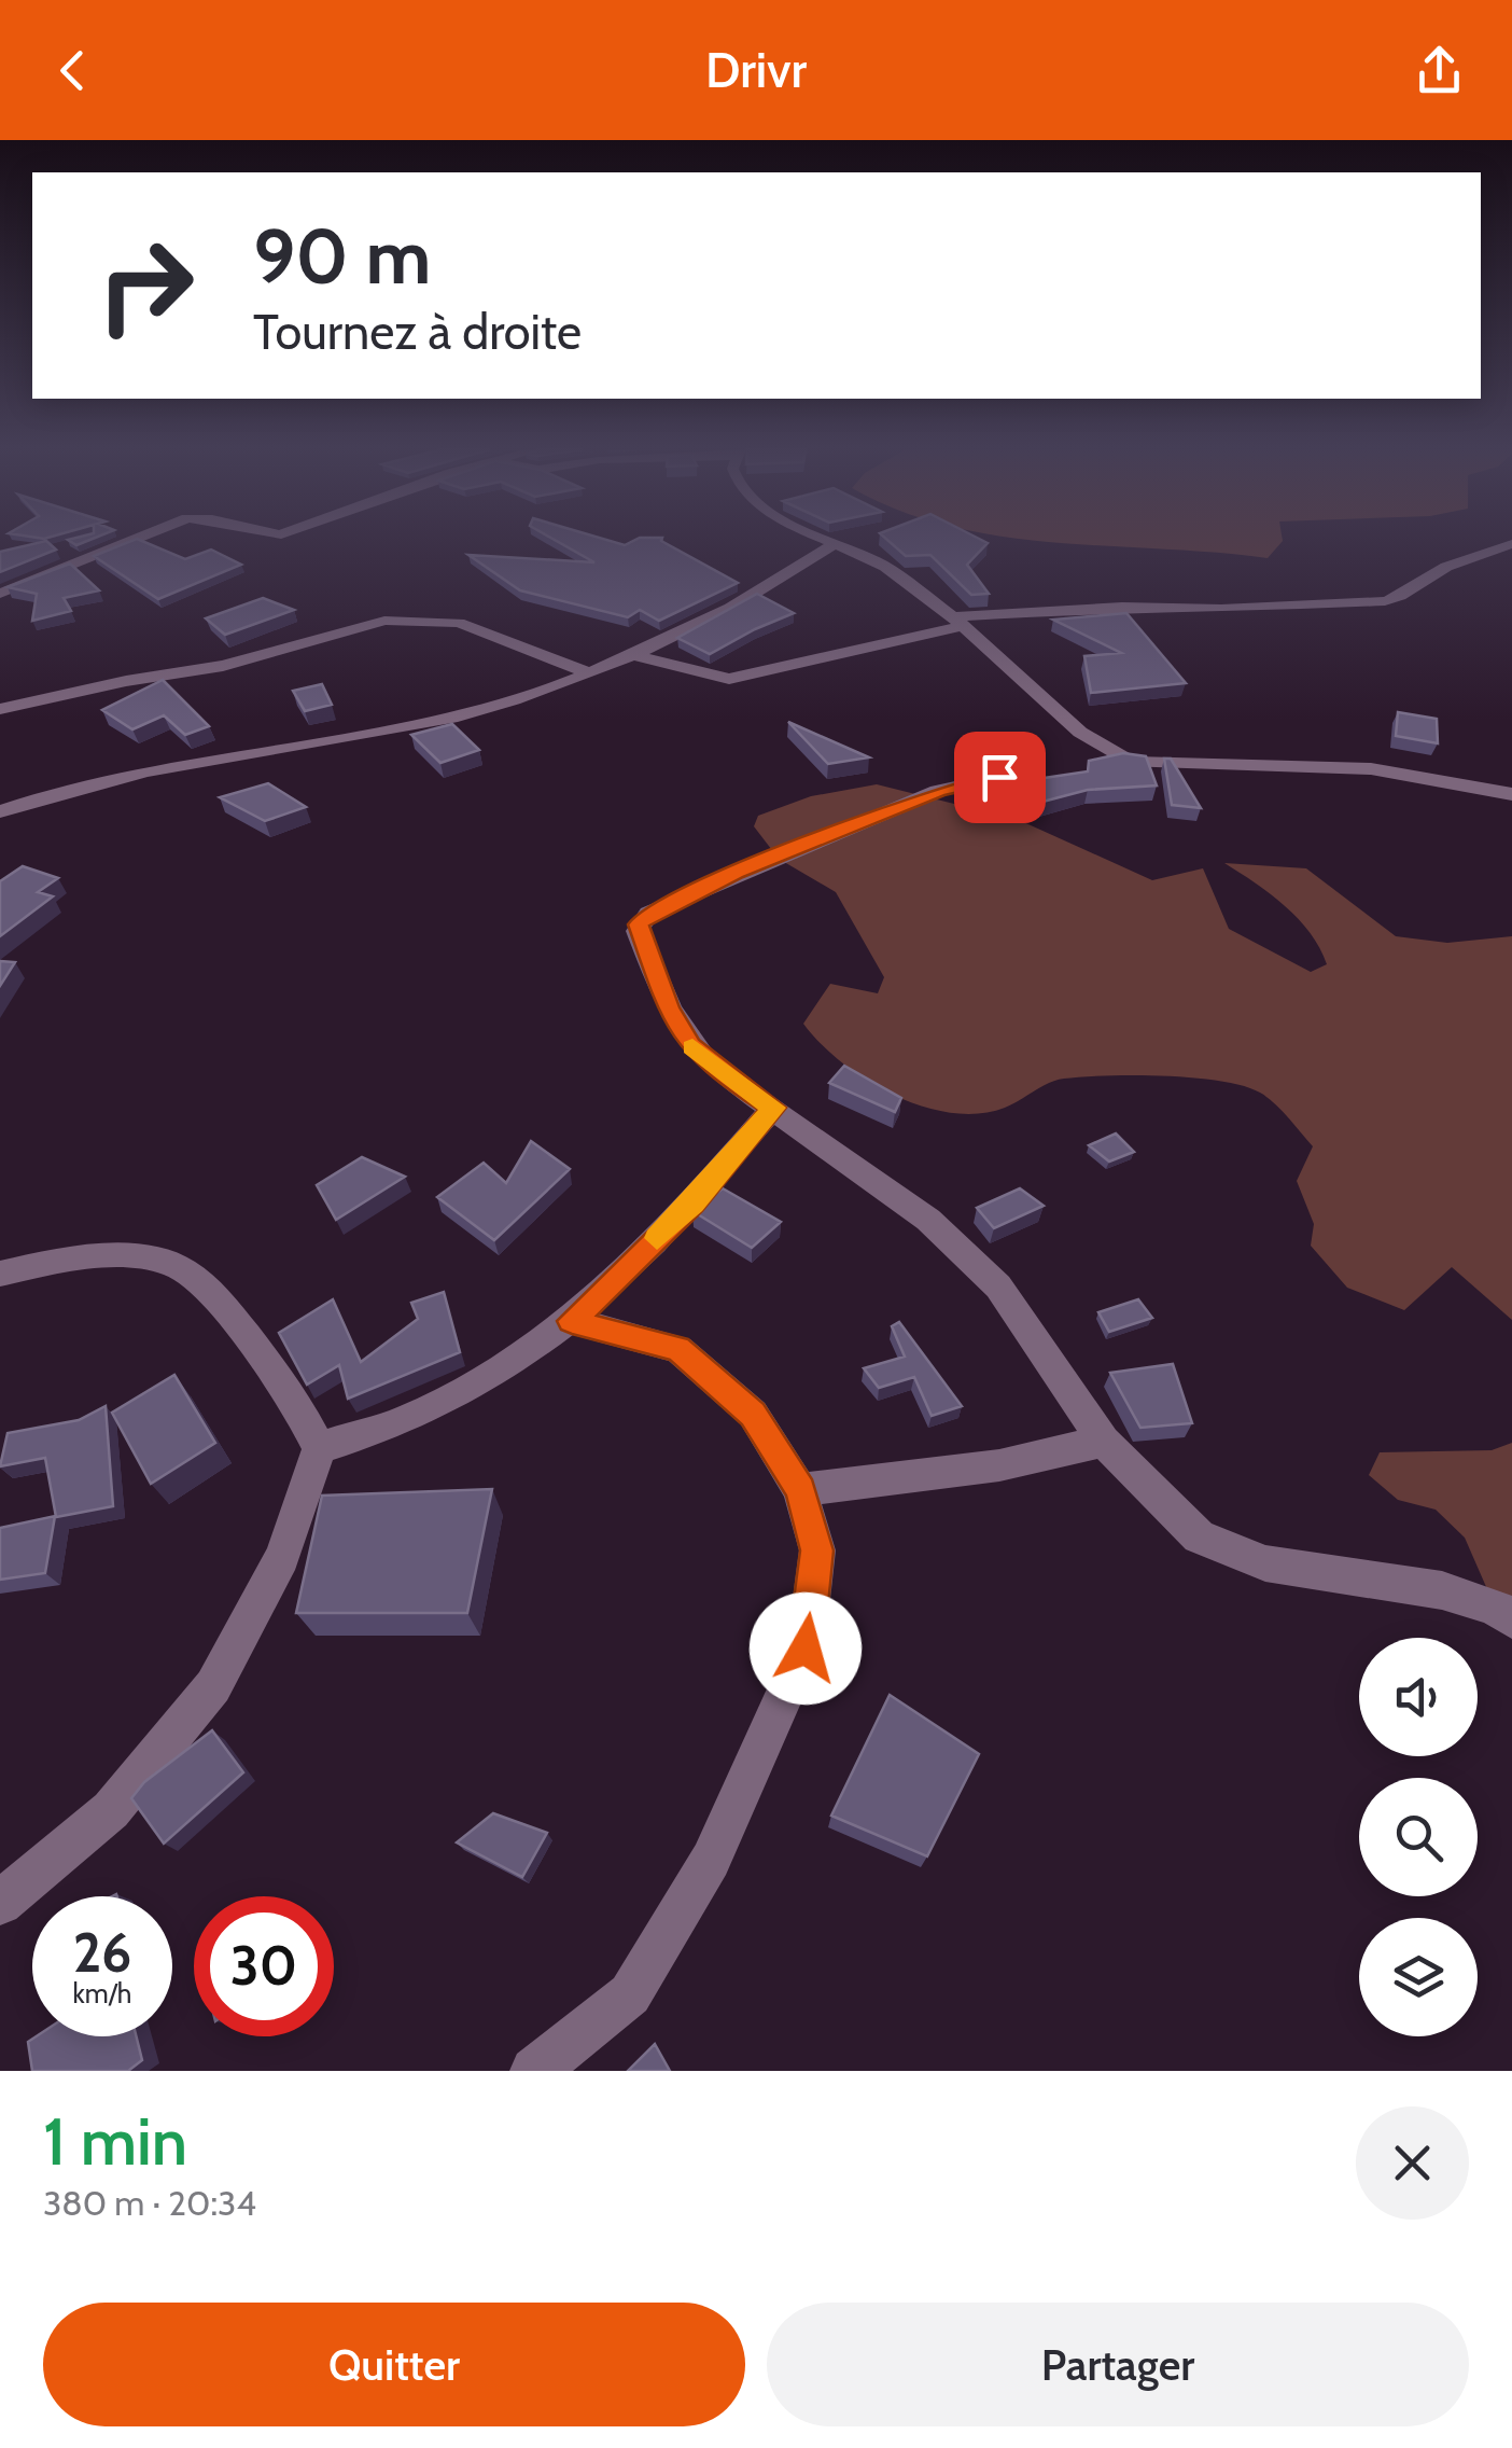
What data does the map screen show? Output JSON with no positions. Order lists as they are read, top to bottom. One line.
{"page":{"header":"Drivr","turn":["90 m","Tournez à droite"],"speed":"26 km/h","limit":"30","heading":["1 min","380 m · 20:34"],"buttons":["Quitter","Partager"]}}
